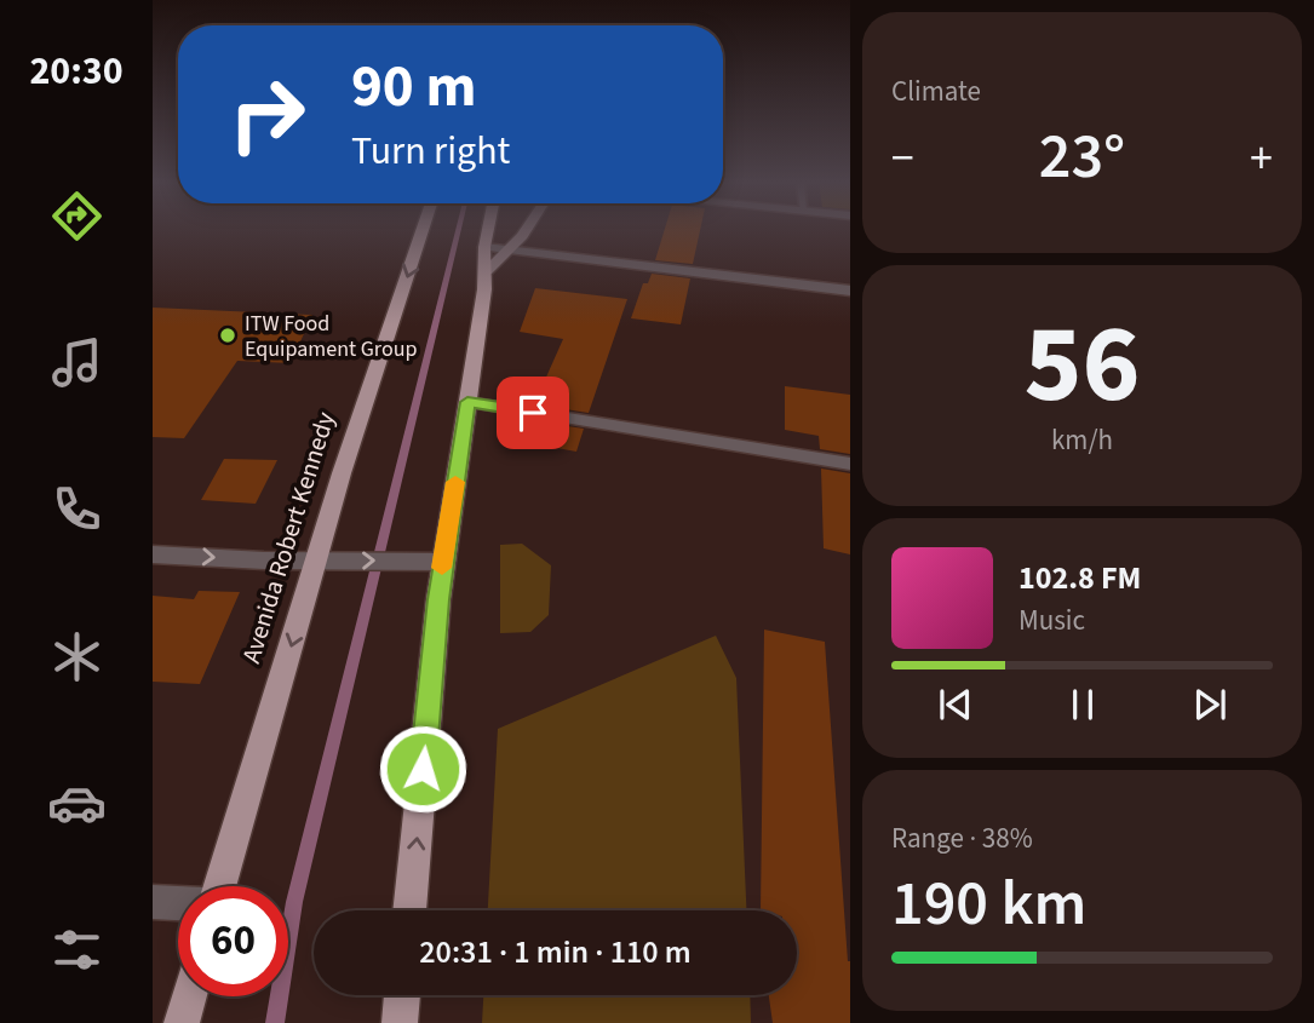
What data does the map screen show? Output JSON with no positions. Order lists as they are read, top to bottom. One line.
{"streets":{"main road":["Avenida Robert Kennedy"]},"places":["ITW Food Equipament Group"],"page":{"tabs":"20:30","tile":["Climate",["56","km/h"],["Range · 38%","190 km"]],"turn":["90 m","Turn right"],"heat":["−","23°","+"],"song":["102.8 FM","Music"],"limit":"60","trip":"20:31 · 1 min · 110 m"}}
